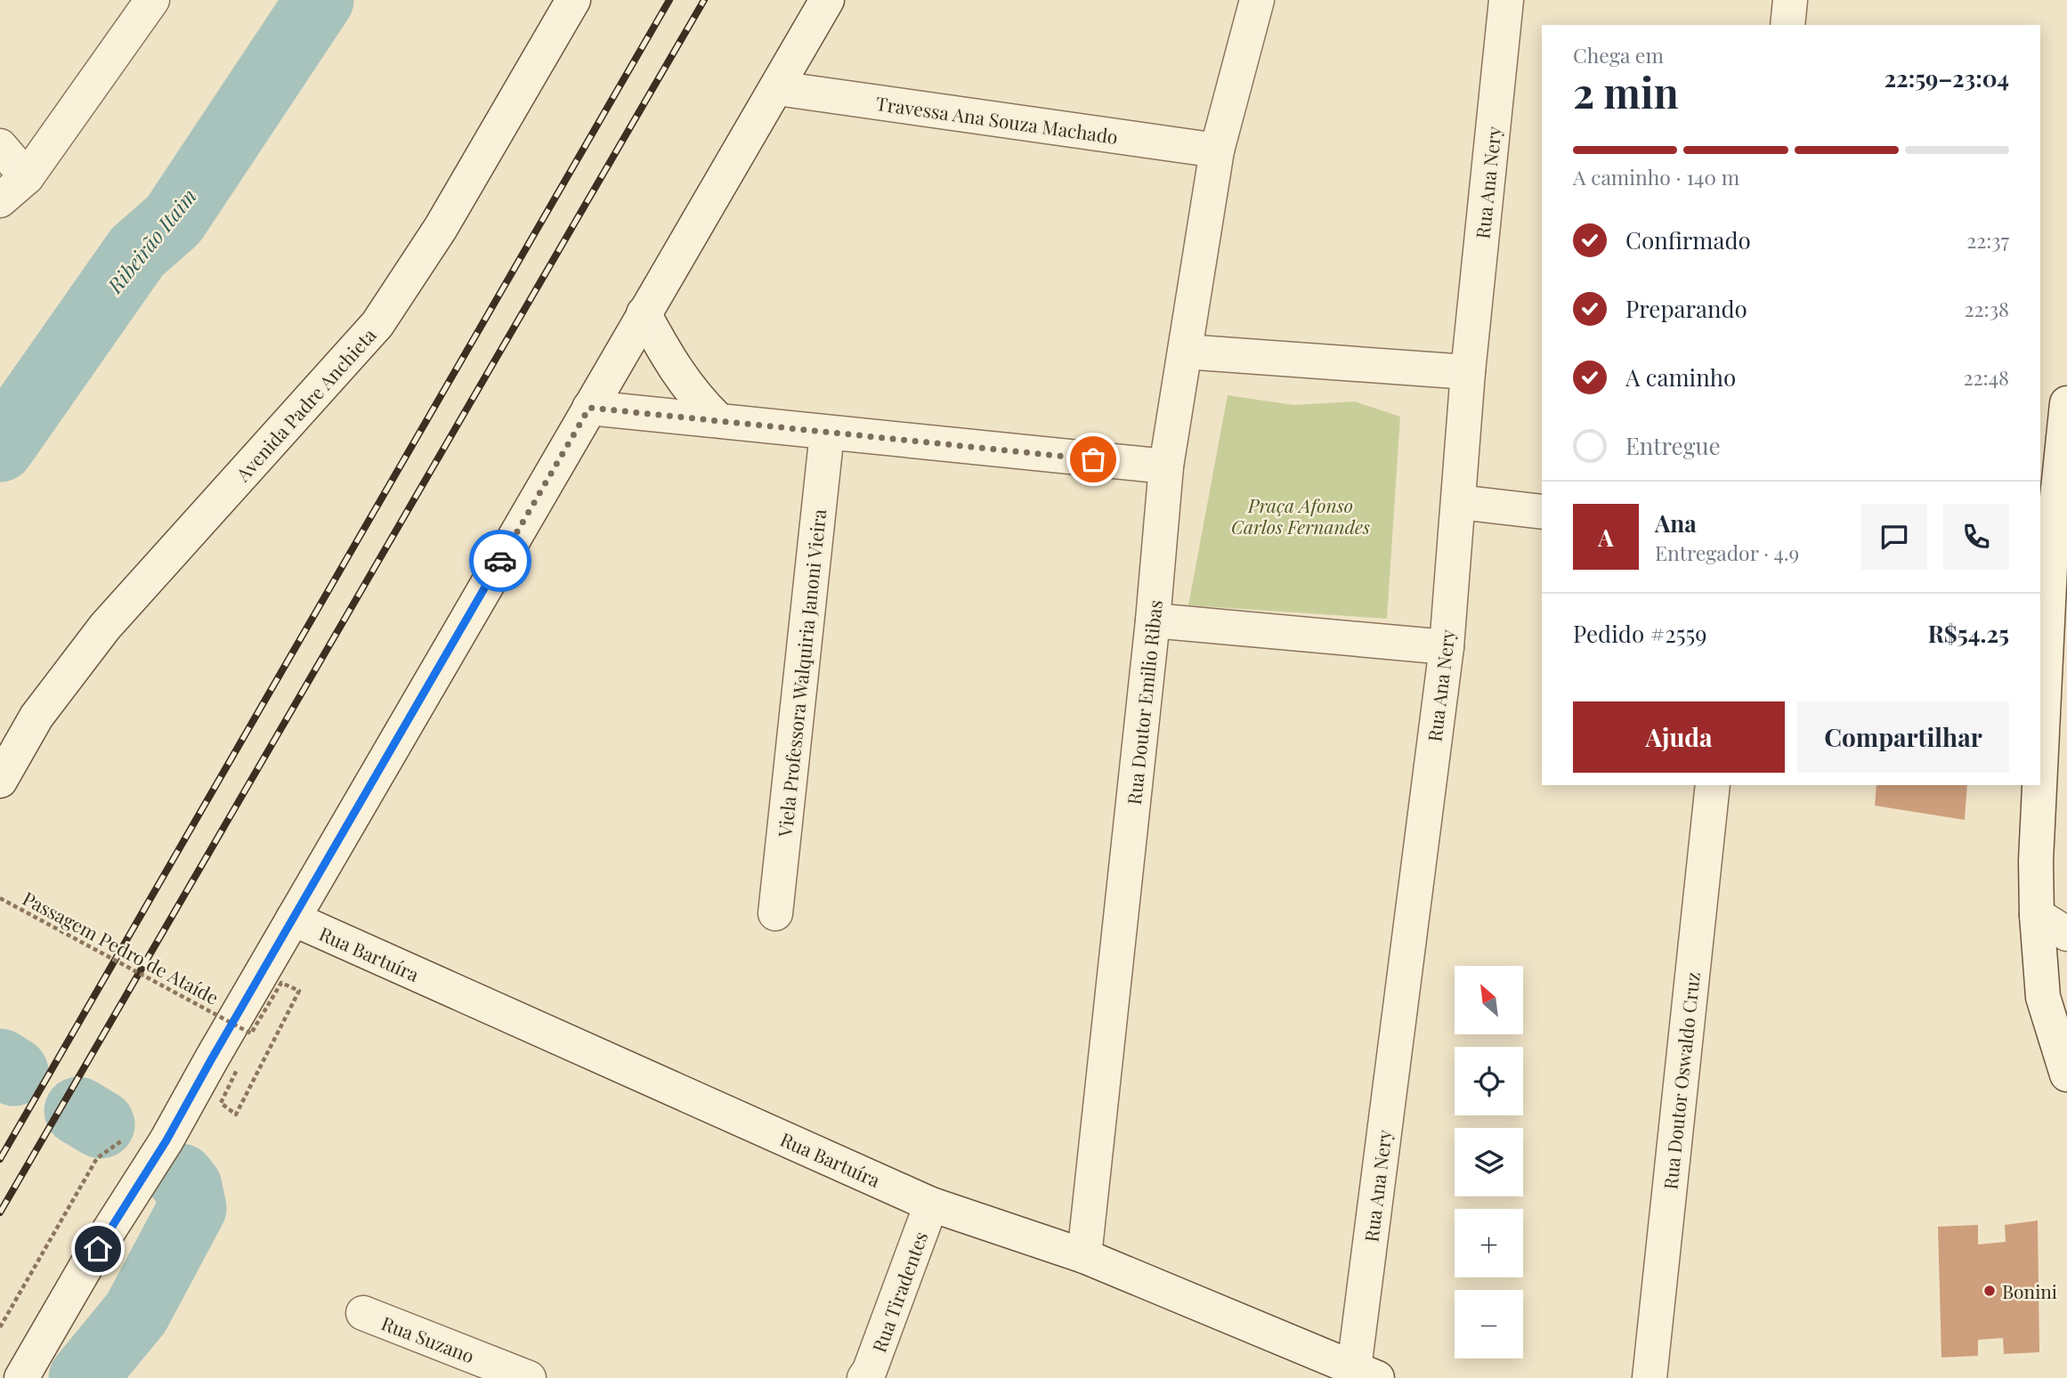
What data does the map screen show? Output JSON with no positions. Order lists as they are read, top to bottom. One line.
{"streets":{"street":["Travessa Ana Souza Machado","Rua Ana Nery","Avenida Padre Anchieta","Viela Professora Walquiria Janoni Vieira","Rua Doutor Emilio Ribas","Rua Bartuíra","Rua Doutor Oswaldo Cruz","Rua Tiradentes","Rua Suzano"],"path":["Passagem Pedro de Ataíde"]},"crossings":[["Travessa Ana Souza Machado","Rua Doutor Emilio Ribas"],["Rua Ana Nery","Rua Bartuíra"],["Rua Doutor Emilio Ribas","Rua Bartuíra"],["Rua Bartuíra","Rua Tiradentes"]],"water":["Ribeirão Itaim"],"parks":["Praça Afonso Carlos Fernandes"],"places":["Bonini"],"north":"top left","page":{"heading":["2 min","Chega em","22:59–23:04"],"panel":["Ana","Entregador · 4.9","Pedido #2559","R$54.25"],"bar":"A caminho · 140 m","list":[["Confirmado","22:37"],["Preparando","22:38"],["A caminho","22:48"],"Entregue"],"round":"A","buttons":["Ajuda","Compartilhar"],"map_buttons":["+","−"]}}
